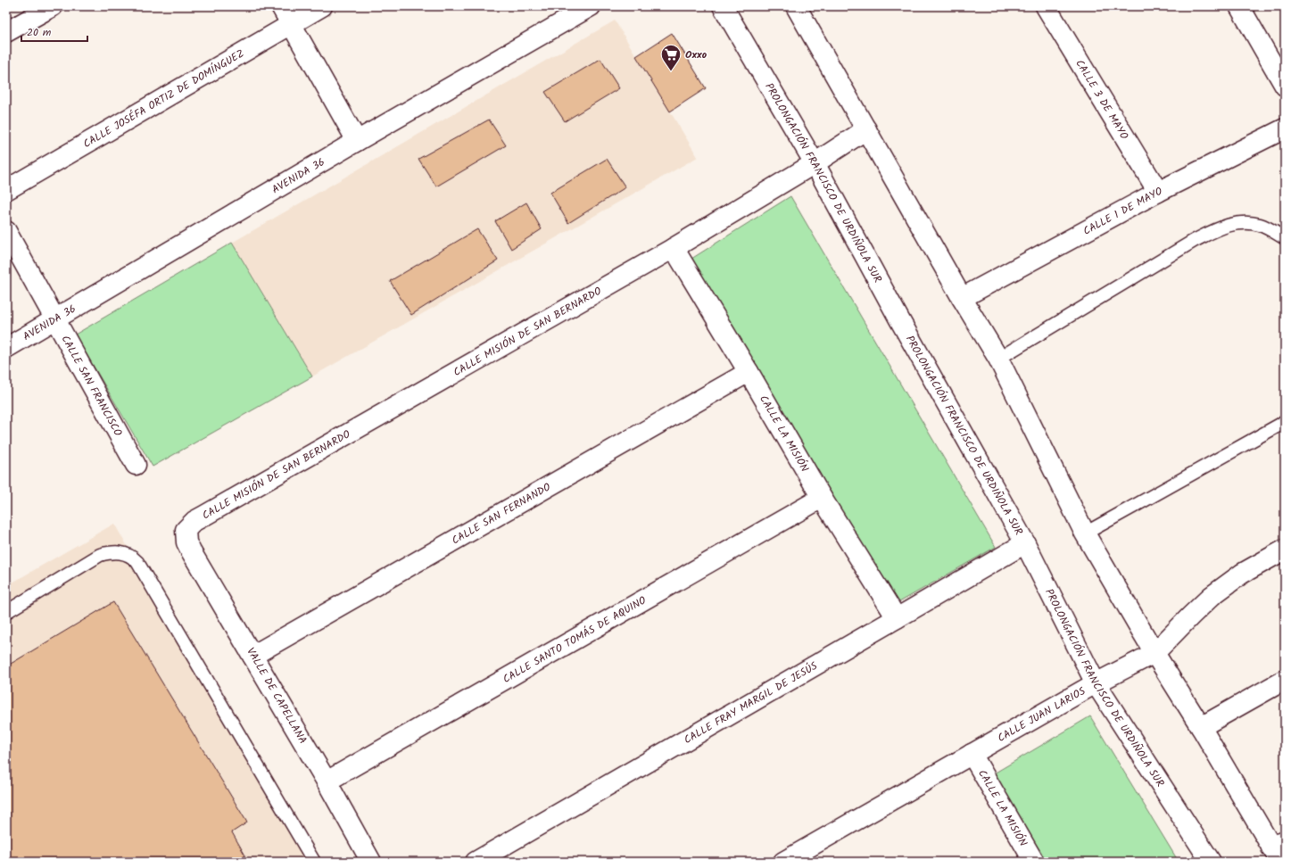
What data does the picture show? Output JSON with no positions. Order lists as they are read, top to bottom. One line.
{"streets":{"street":["CALLE JOSÉFA ORTIZ DE DOMÍNGUEZ","CALLE 3 DE MAYO","AVENIDA 36","PROLONGACIÓN FRANCISCO DE URDIÑOLA SUR","CALLE 1 DE MAYO","CALLE MISIÓN DE SAN BERNARDO","CALLE SAN FRANCISCO","CALLE LA MISIÓN","CALLE SAN FERNANDO","CALLE SANTO TOMÁS DE AQUINO","VALLE DE CAPELLANA","CALLE FRAY MARGIL DE JESÚS","CALLE JUAN LARIOS"]},"crossings":[["CALLE 3 DE MAYO","CALLE 1 DE MAYO"],["AVENIDA 36","CALLE SAN FRANCISCO"],["PROLONGACIÓN FRANCISCO DE URDIÑOLA SUR","CALLE MISIÓN DE SAN BERNARDO"],["PROLONGACIÓN FRANCISCO DE URDIÑOLA SUR","CALLE FRAY MARGIL DE JESÚS"],["PROLONGACIÓN FRANCISCO DE URDIÑOLA SUR","CALLE JUAN LARIOS"],["CALLE MISIÓN DE SAN BERNARDO","CALLE LA MISIÓN"],["CALLE MISIÓN DE SAN BERNARDO","VALLE DE CAPELLANA"],["CALLE LA MISIÓN","CALLE SAN FERNANDO"],["CALLE LA MISIÓN","CALLE SANTO TOMÁS DE AQUINO"],["CALLE LA MISIÓN","CALLE FRAY MARGIL DE JESÚS"],["CALLE LA MISIÓN","CALLE JUAN LARIOS"],["CALLE SAN FERNANDO","VALLE DE CAPELLANA"],["CALLE SANTO TOMÁS DE AQUINO","VALLE DE CAPELLANA"]],"places":{"supermarket":["Oxxo"]},"scale_bar":"20 m"}
